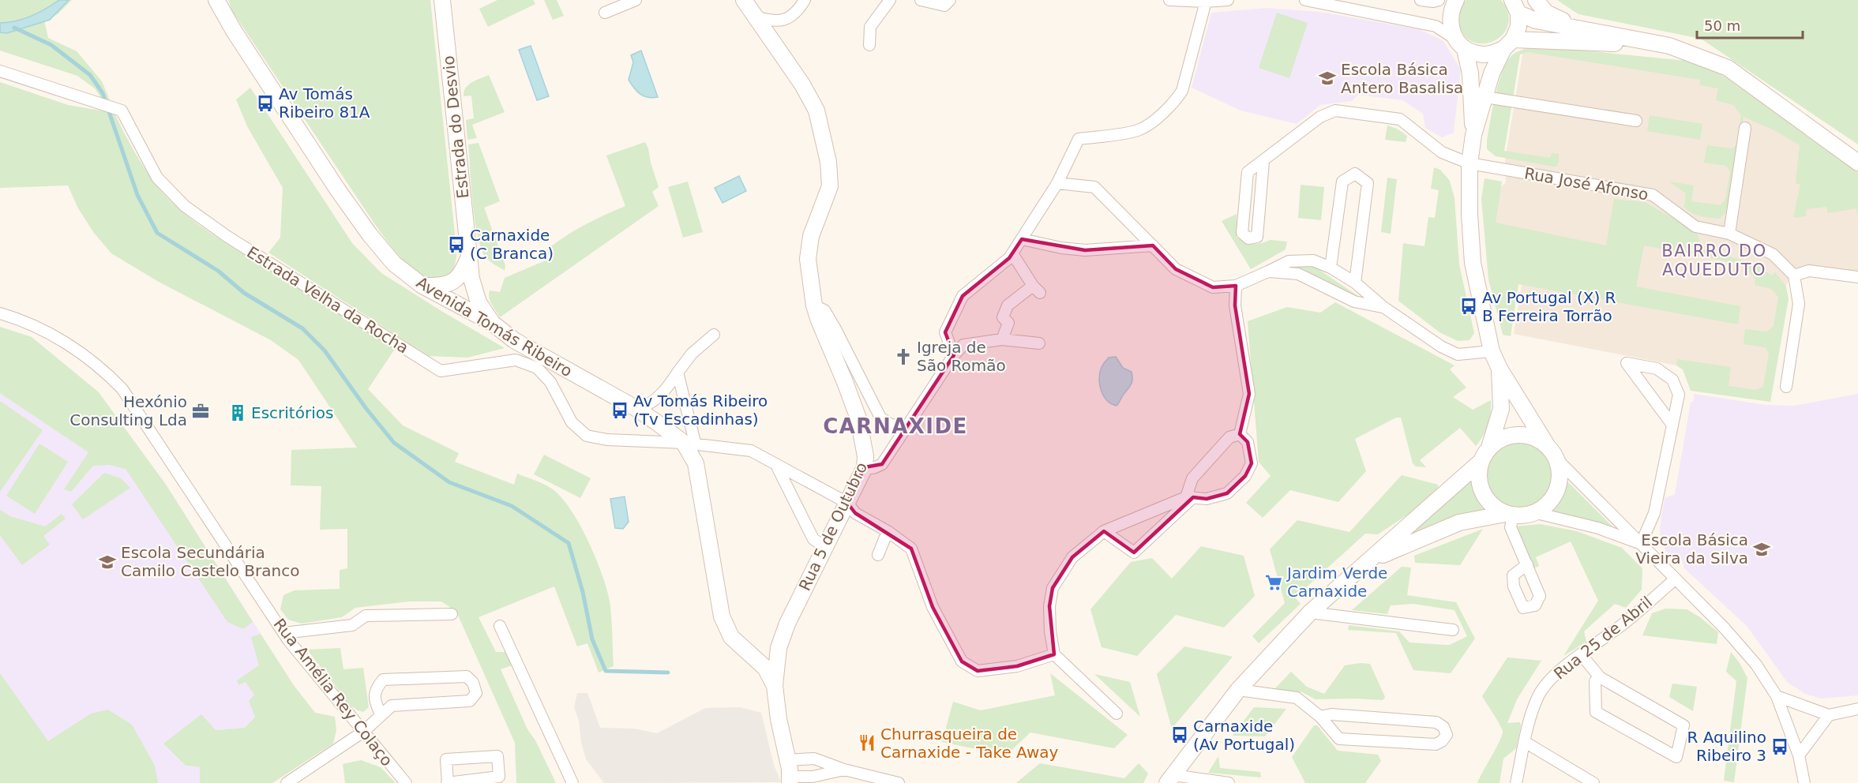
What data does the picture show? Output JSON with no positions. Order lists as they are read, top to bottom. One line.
{"streets":{"street":["Estrada do Desvio","Rua José Afonso","Estrada Velha da Rocha","Avenida Tomás Ribeiro","Rua 5 de Outubro","Rua 25 de Abril","Rua Amélia Rey Colaço"]},"crossings":[["Estrada do Desvio","Avenida Tomás Ribeiro"],["Estrada Velha da Rocha","Avenida Tomás Ribeiro"],["Estrada Velha da Rocha","Rua 5 de Outubro"],["Avenida Tomás Ribeiro","Rua 5 de Outubro"]],"districts":["BAIRRO DO AQUEDUTO","CARNAXIDE"],"places":{"school or university":["Escola Básica Antero Basalisa","Escola Básica Vieira da Silva","Escola Secundária Camilo Castelo Branco"],"bus stop":["Av Tomás Ribeiro 81A","Carnaxide (C Branca)","Av Portugal (X) R B Ferreira Torrão","Av Tomás Ribeiro (Tv Escadinhas)","Carnaxide (Av Portugal)","R Aquilino Ribeiro 3"],"church":["Igreja de São Romão"],"office":["Hexónio Consulting Lda"],"building":["Escritórios"],"supermarket":["Jardim Verde Carnaxide"],"restaurant":["Churrasqueira de Carnaxide - Take Away"]},"scale_bar":"50 m"}
